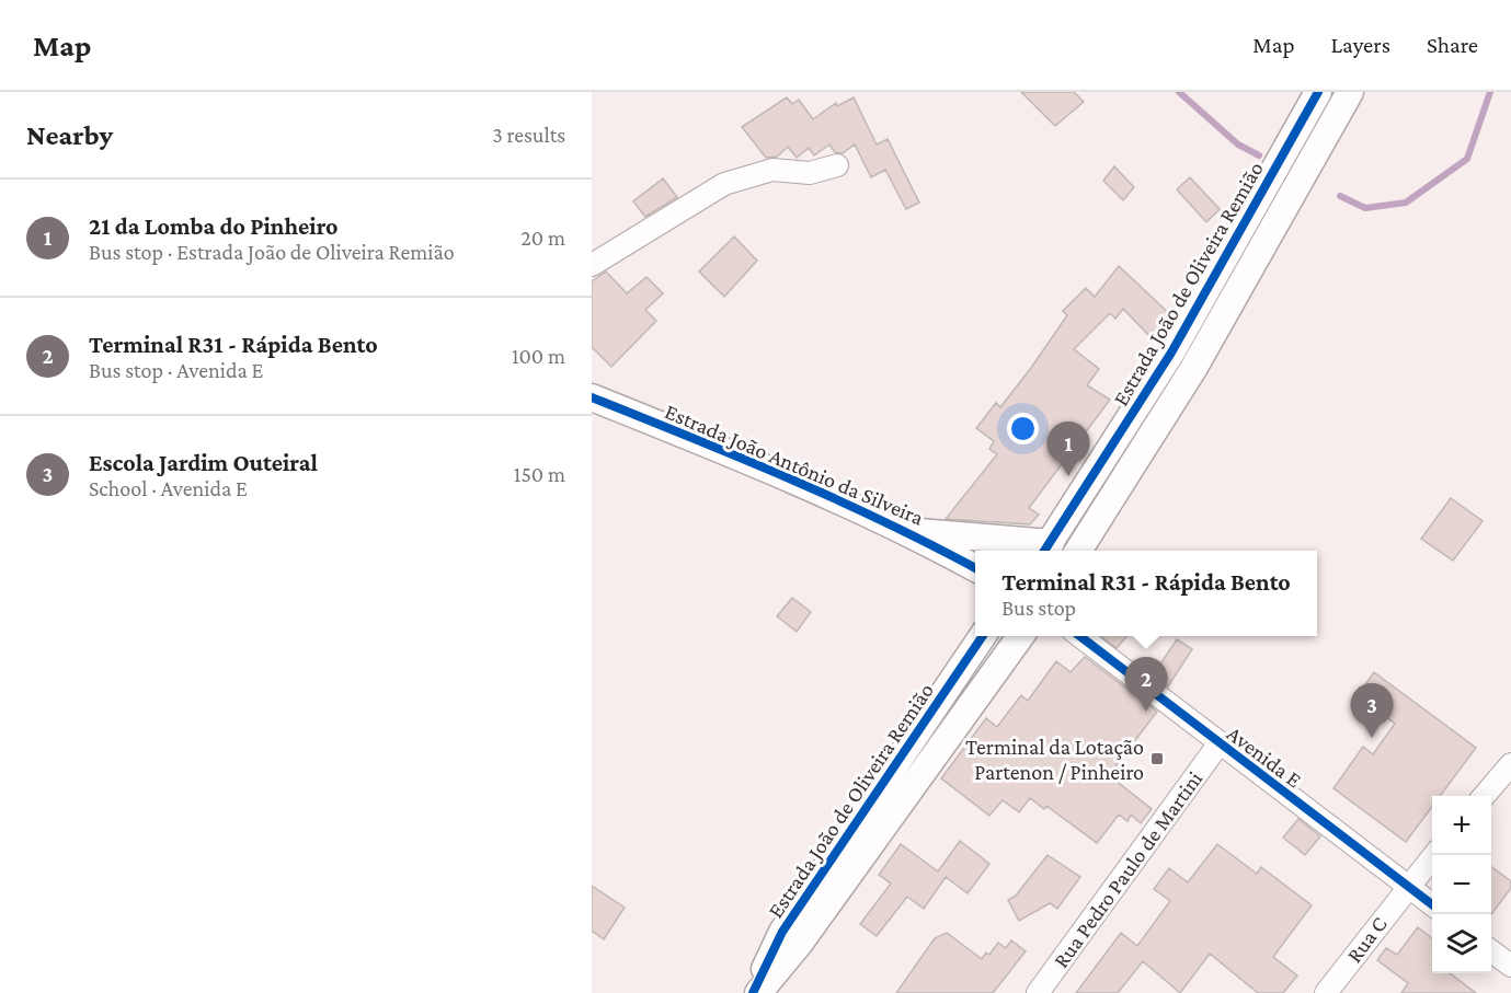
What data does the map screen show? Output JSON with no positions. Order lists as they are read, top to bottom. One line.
{"streets":{"main road":["Estrada João de Oliveira Remião","Estrada João Antônio da Silveira"],"street":["Avenida E","Rua Pedro Paulo de Martini","Rua C"]},"crossings":[["Avenida E","Rua Pedro Paulo de Martini"],["Avenida E","Rua C"]],"places":{"transit":["Terminal da Lotação Partenon / Pinheiro"]},"page":{"header":"Map","nav":["Map","Layers","Share"],"heading":["Nearby","3 results"],"list":[{"mark":"1","name":"21 da Lomba do Pinheiro","note":"Bus stop · Estrada João de Oliveira Remião","value":"20 m"},{"mark":"2","name":"Terminal R31 - Rápida Bento","note":"Bus stop · Avenida E","value":"100 m"},{"mark":"3","name":"Escola Jardim Outeiral","note":"School · Avenida E","value":"150 m"}],"pins":["1","2","3"],"popup":["Terminal R31 - Rápida Bento","Bus stop"],"map_buttons":["+","−"]}}
